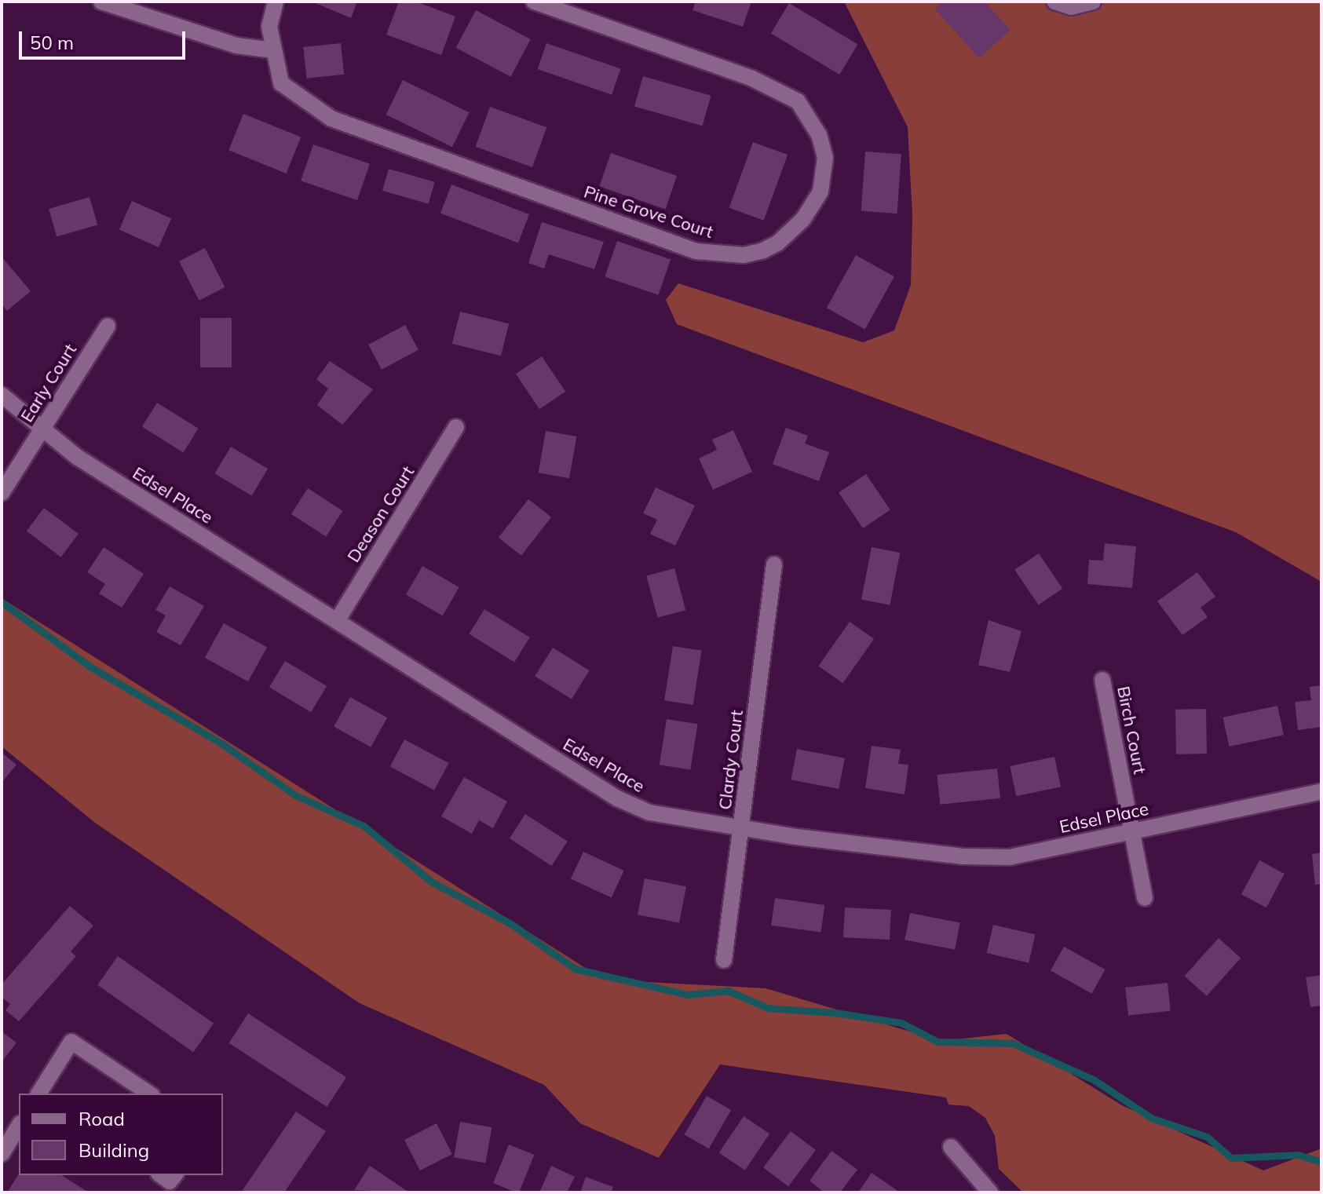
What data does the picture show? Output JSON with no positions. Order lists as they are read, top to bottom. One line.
{"streets":{"street":["Pine Grove Court","Early Court","Edsel Place","Deason Court","Birch Court","Clardy Court"]},"crossings":[["Early Court","Edsel Place"],["Edsel Place","Deason Court"],["Edsel Place","Birch Court"],["Edsel Place","Clardy Court"]],"legend":["Road","Building"],"scale_bar":"50 m"}
